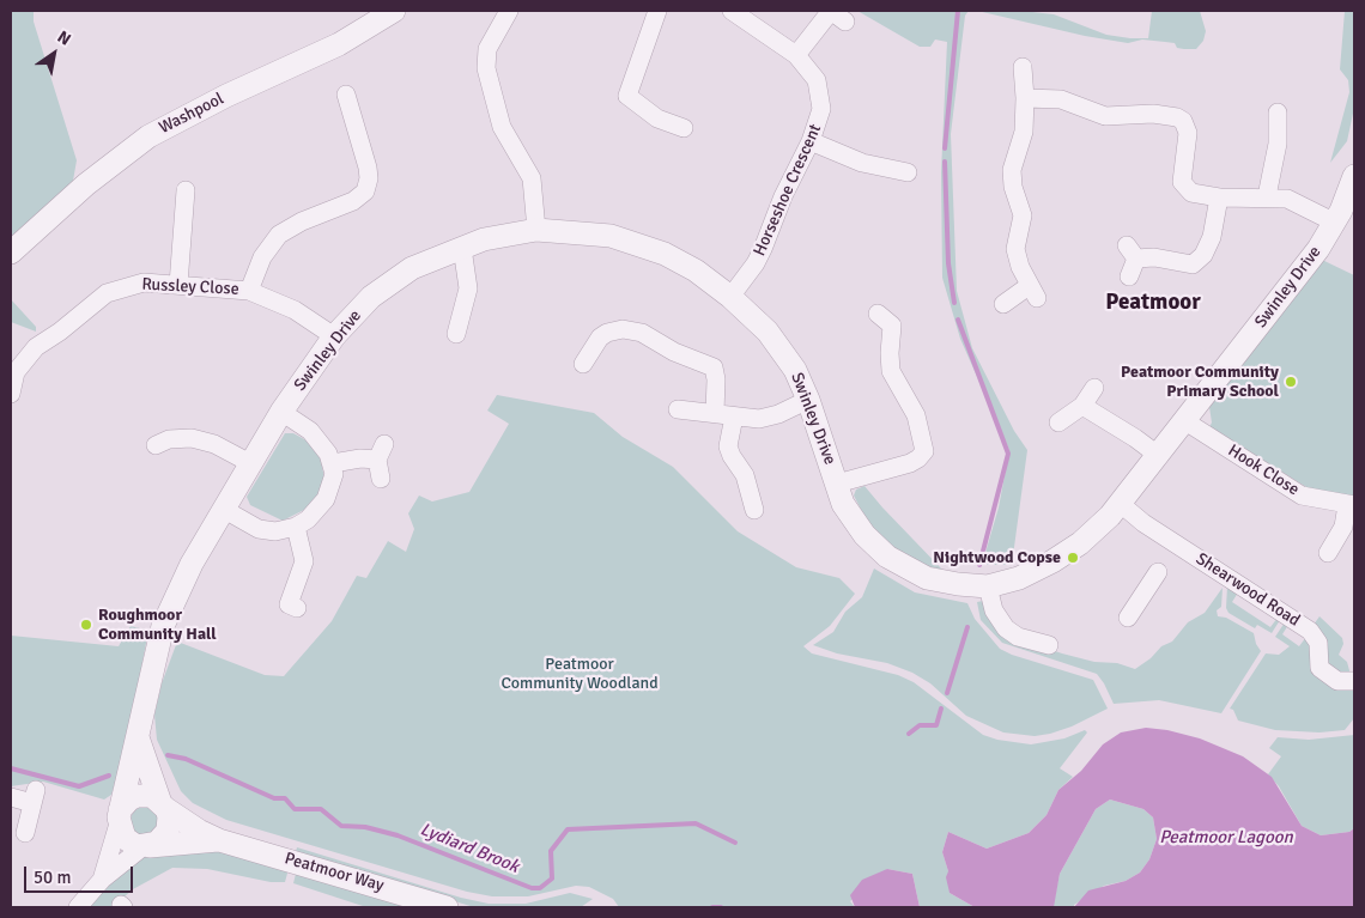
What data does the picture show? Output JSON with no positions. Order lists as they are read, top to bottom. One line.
{"streets":{"street":["Washpool","Horseshoe Crescent","Russley Close","Swinley Drive","Hook Close","Shearwood Road","Peatmoor Way"]},"crossings":[["Horseshoe Crescent","Swinley Drive"],["Russley Close","Swinley Drive"],["Swinley Drive","Hook Close"],["Swinley Drive","Shearwood Road"],["Swinley Drive","Peatmoor Way"]],"districts":["Peatmoor"],"water":["Peatmoor Lagoon","Lydiard Brook"],"parks":["Peatmoor Community Woodland"],"places":["Peatmoor Community Primary School","Nightwood Copse","Roughmoor Community Hall"],"scale_bar":"50 m","north":"top right"}
